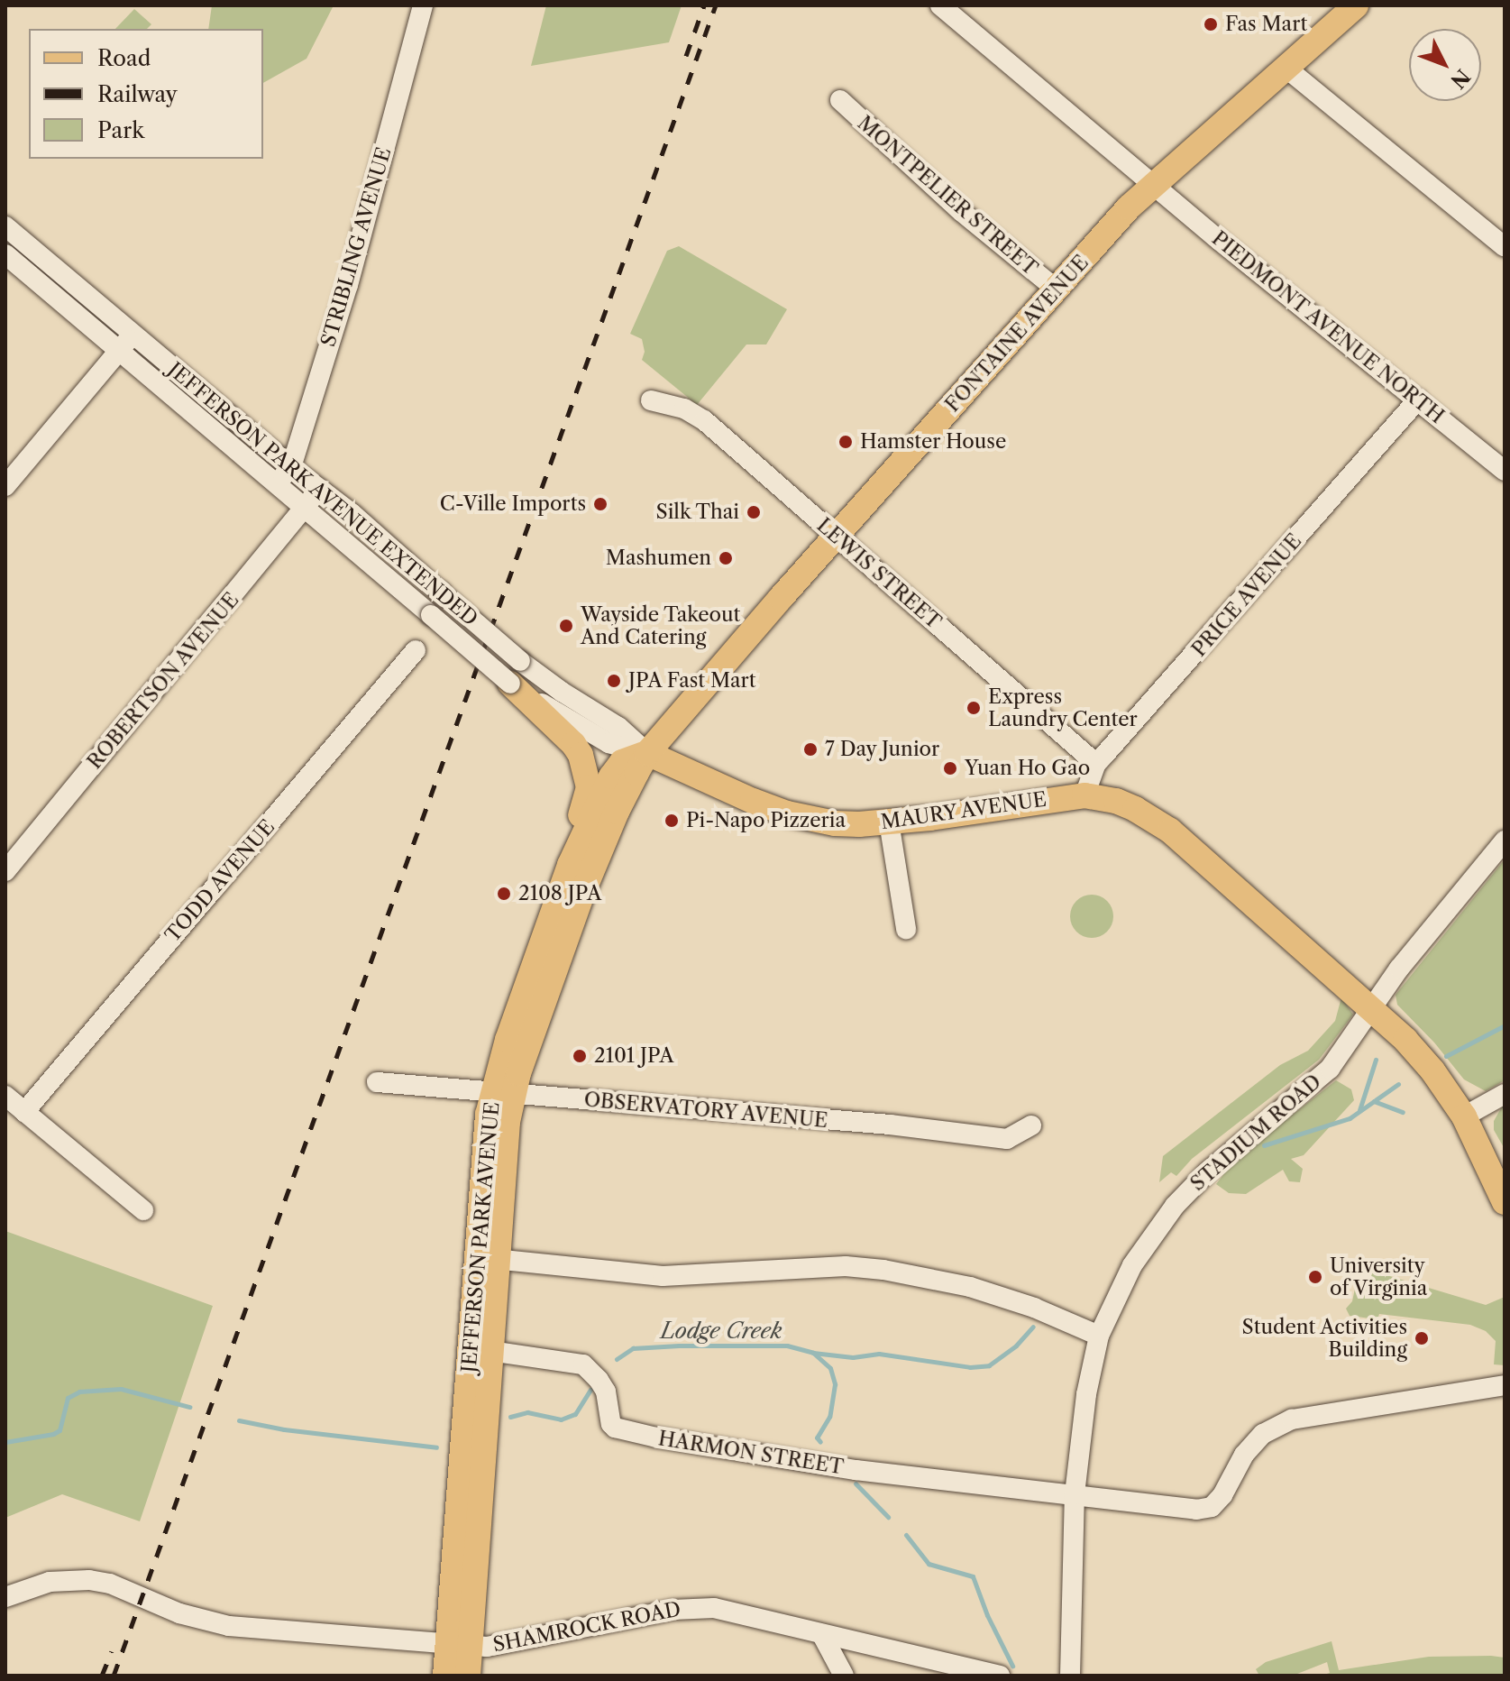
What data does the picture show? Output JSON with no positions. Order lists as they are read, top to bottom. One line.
{"streets":{"main road":["FONTAINE AVENUE","MAURY AVENUE","JEFFERSON PARK AVENUE"],"street":["MONTPELIER STREET","STRIBLING AVENUE","PIEDMONT AVENUE NORTH","JEFFERSON PARK AVENUE EXTENDED","LEWIS STREET","PRICE AVENUE","ROBERTSON AVENUE","TODD AVENUE","OBSERVATORY AVENUE","STADIUM ROAD","HARMON STREET","SHAMROCK ROAD"]},"crossings":[["MONTPELIER STREET","FONTAINE AVENUE"],["STRIBLING AVENUE","JEFFERSON PARK AVENUE EXTENDED"],["PIEDMONT AVENUE NORTH","FONTAINE AVENUE"],["PIEDMONT AVENUE NORTH","PRICE AVENUE"],["FONTAINE AVENUE","JEFFERSON PARK AVENUE EXTENDED"],["FONTAINE AVENUE","LEWIS STREET"],["FONTAINE AVENUE","MAURY AVENUE"],["FONTAINE AVENUE","JEFFERSON PARK AVENUE"],["JEFFERSON PARK AVENUE EXTENDED","ROBERTSON AVENUE"],["JEFFERSON PARK AVENUE EXTENDED","MAURY AVENUE"],["JEFFERSON PARK AVENUE EXTENDED","JEFFERSON PARK AVENUE"],["LEWIS STREET","PRICE AVENUE"],["PRICE AVENUE","MAURY AVENUE"],["MAURY AVENUE","STADIUM ROAD"],["MAURY AVENUE","JEFFERSON PARK AVENUE"],["OBSERVATORY AVENUE","JEFFERSON PARK AVENUE"],["STADIUM ROAD","HARMON STREET"],["JEFFERSON PARK AVENUE","HARMON STREET"],["JEFFERSON PARK AVENUE","SHAMROCK ROAD"]],"water":["Lodge Creek"],"places":["Fas Mart","Hamster House","C-Ville Imports","Silk Thai","Mashumen","Wayside Takeout And Catering","JPA Fast Mart","Express Laundry Center","7 Day Junior","Yuan Ho Gao","Pi-Napo Pizzeria","2108 JPA","2101 JPA","University of Virginia","Student Activities Building"],"legend":["Road","Railway","Park"],"north":"bottom right"}
